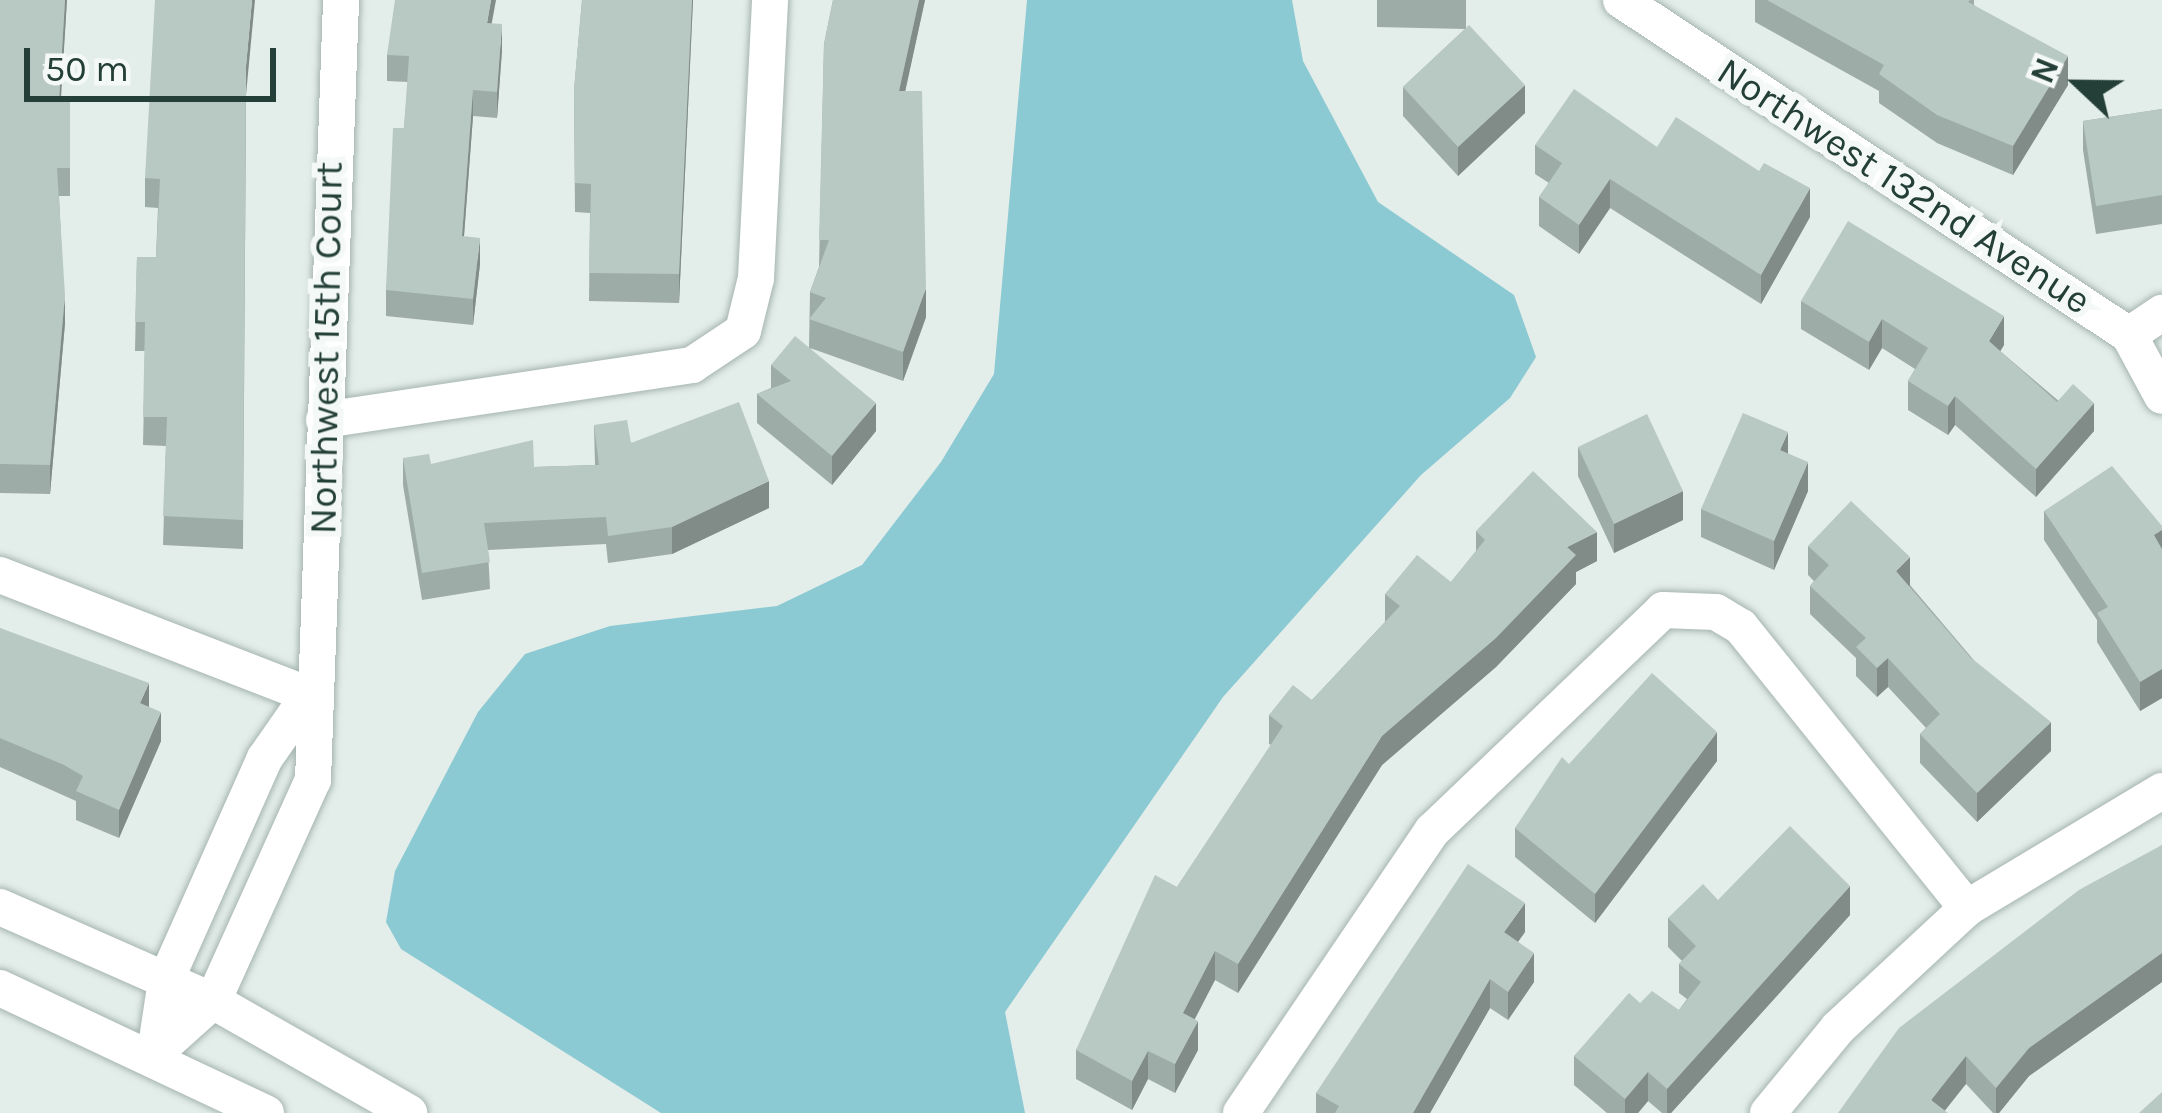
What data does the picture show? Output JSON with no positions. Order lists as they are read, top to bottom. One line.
{"streets":{"street":["Northwest 132nd Avenue","Northwest 15th Court"]},"scale_bar":"50 m","north":"left"}
